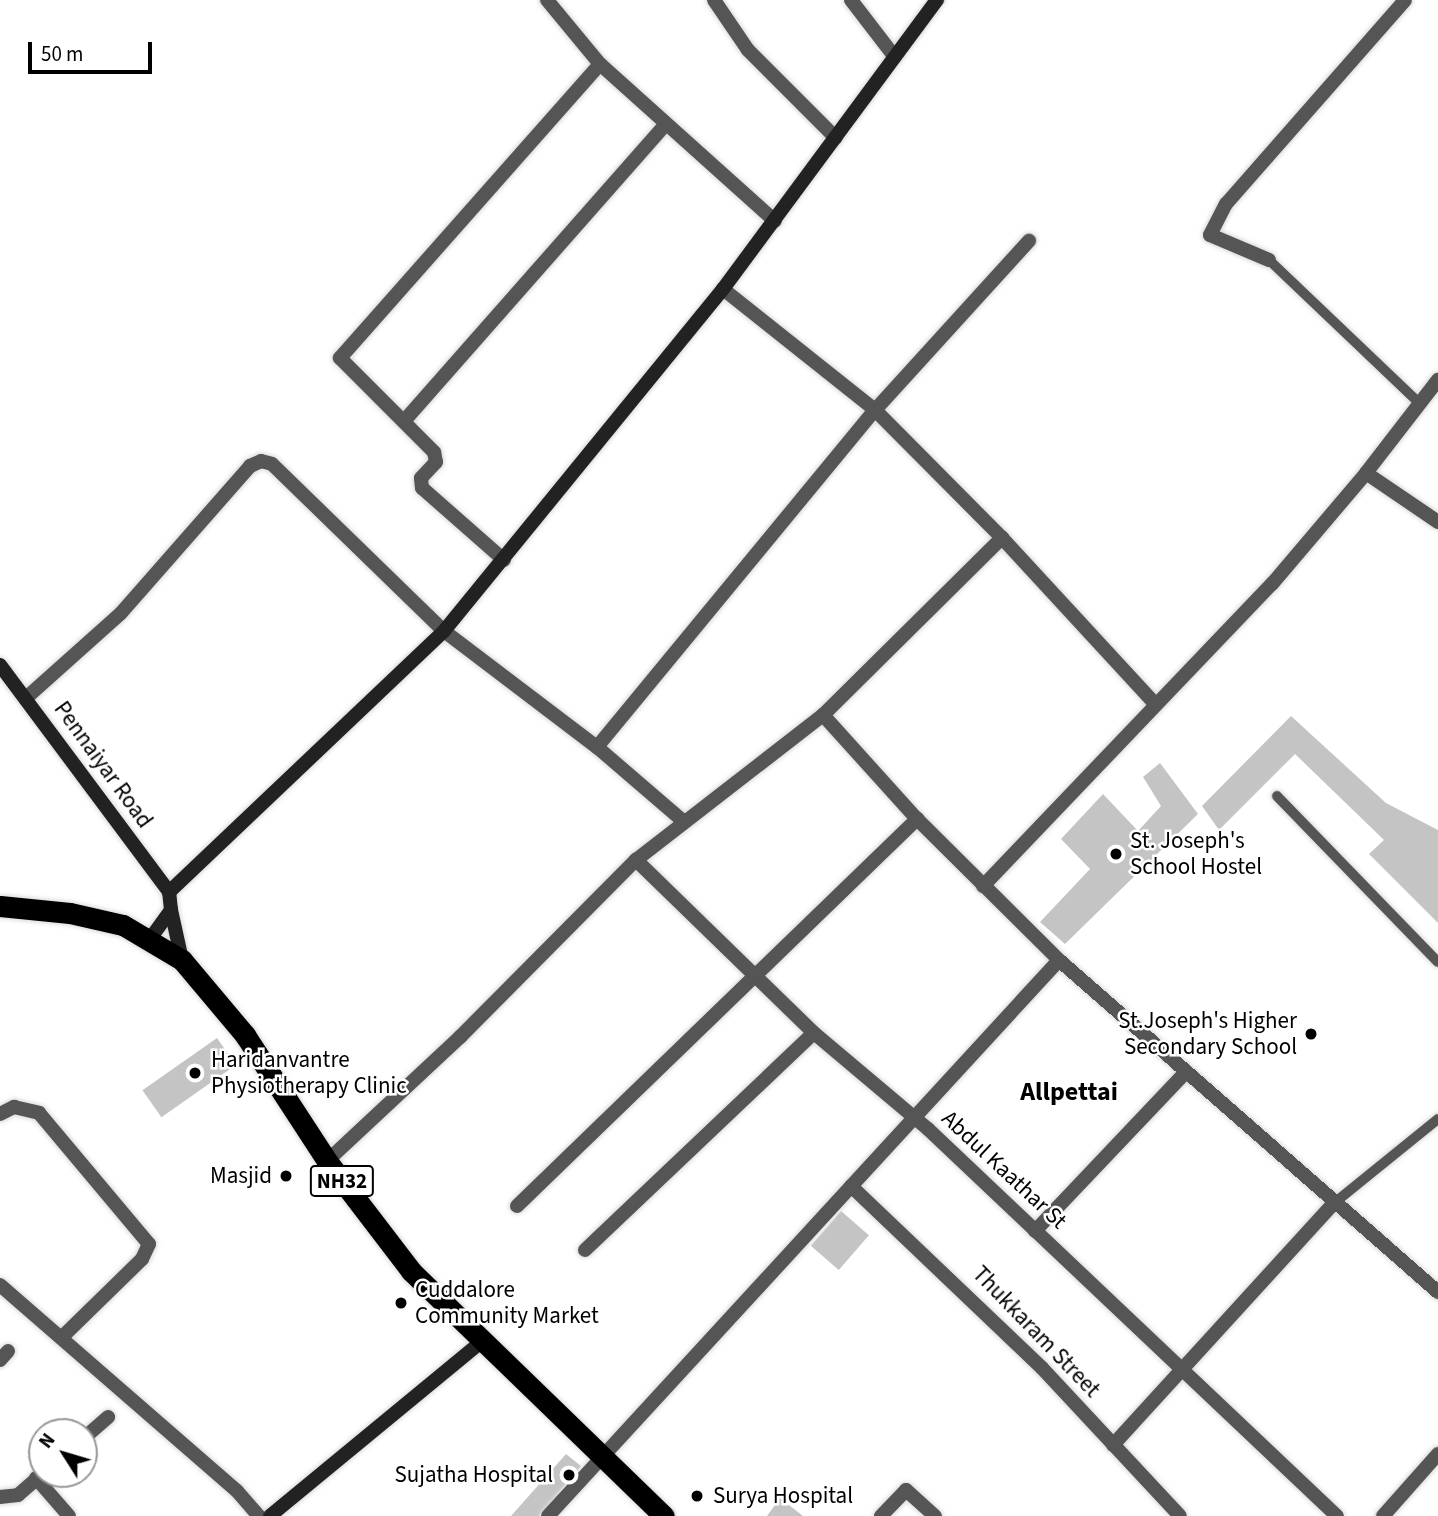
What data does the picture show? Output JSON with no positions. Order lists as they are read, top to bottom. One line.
{"streets":{"highway":["NH32"],"street":["Pennaiyar Road","Abdul Kaathar St","Thukkaram Street"]},"districts":["Allpettai"],"places":["St. Joseph's School Hostel","St.Joseph's Higher Secondary School","Haridanvantre Physiotherapy Clinic","Masjid","Cuddalore Community Market","Sujatha Hospital","Surya Hospital"],"scale_bar":"50 m","north":"top left"}
